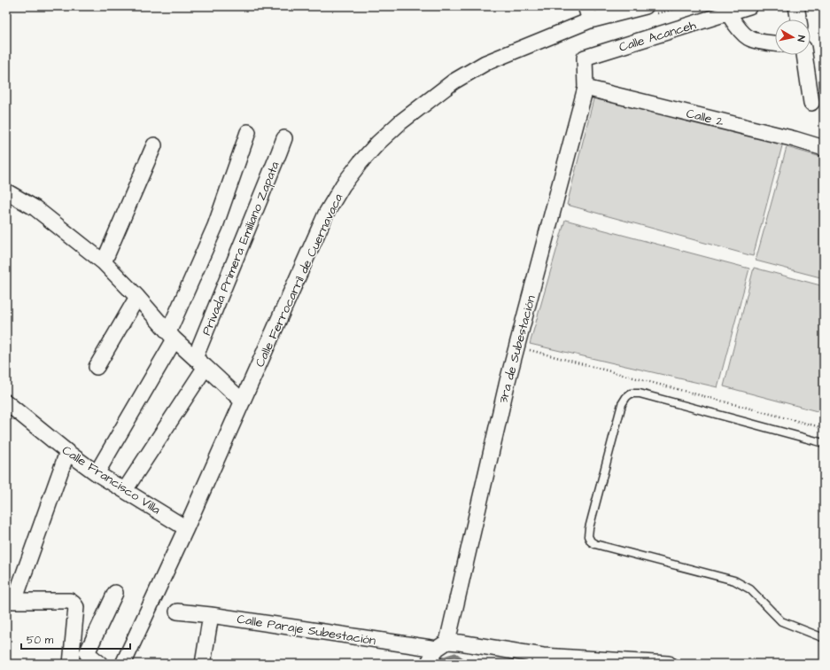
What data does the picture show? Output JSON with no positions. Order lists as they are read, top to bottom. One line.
{"streets":{"street":["Calle Acanceh","Calle 2","Privada Primera Emiliano Zapata","Calle Ferrocarril de Cuernavaca","3ra de Subestación","Calle Francisco Villa","Calle Paraje Subestación"]},"crossings":[["Calle Acanceh","3ra de Subestación"],["Calle 2","3ra de Subestación"],["Privada Primera Emiliano Zapata","Calle Francisco Villa"],["Calle Ferrocarril de Cuernavaca","Calle Francisco Villa"],["3ra de Subestación","Calle Paraje Subestación"]],"scale_bar":"50 m","north":"right"}
